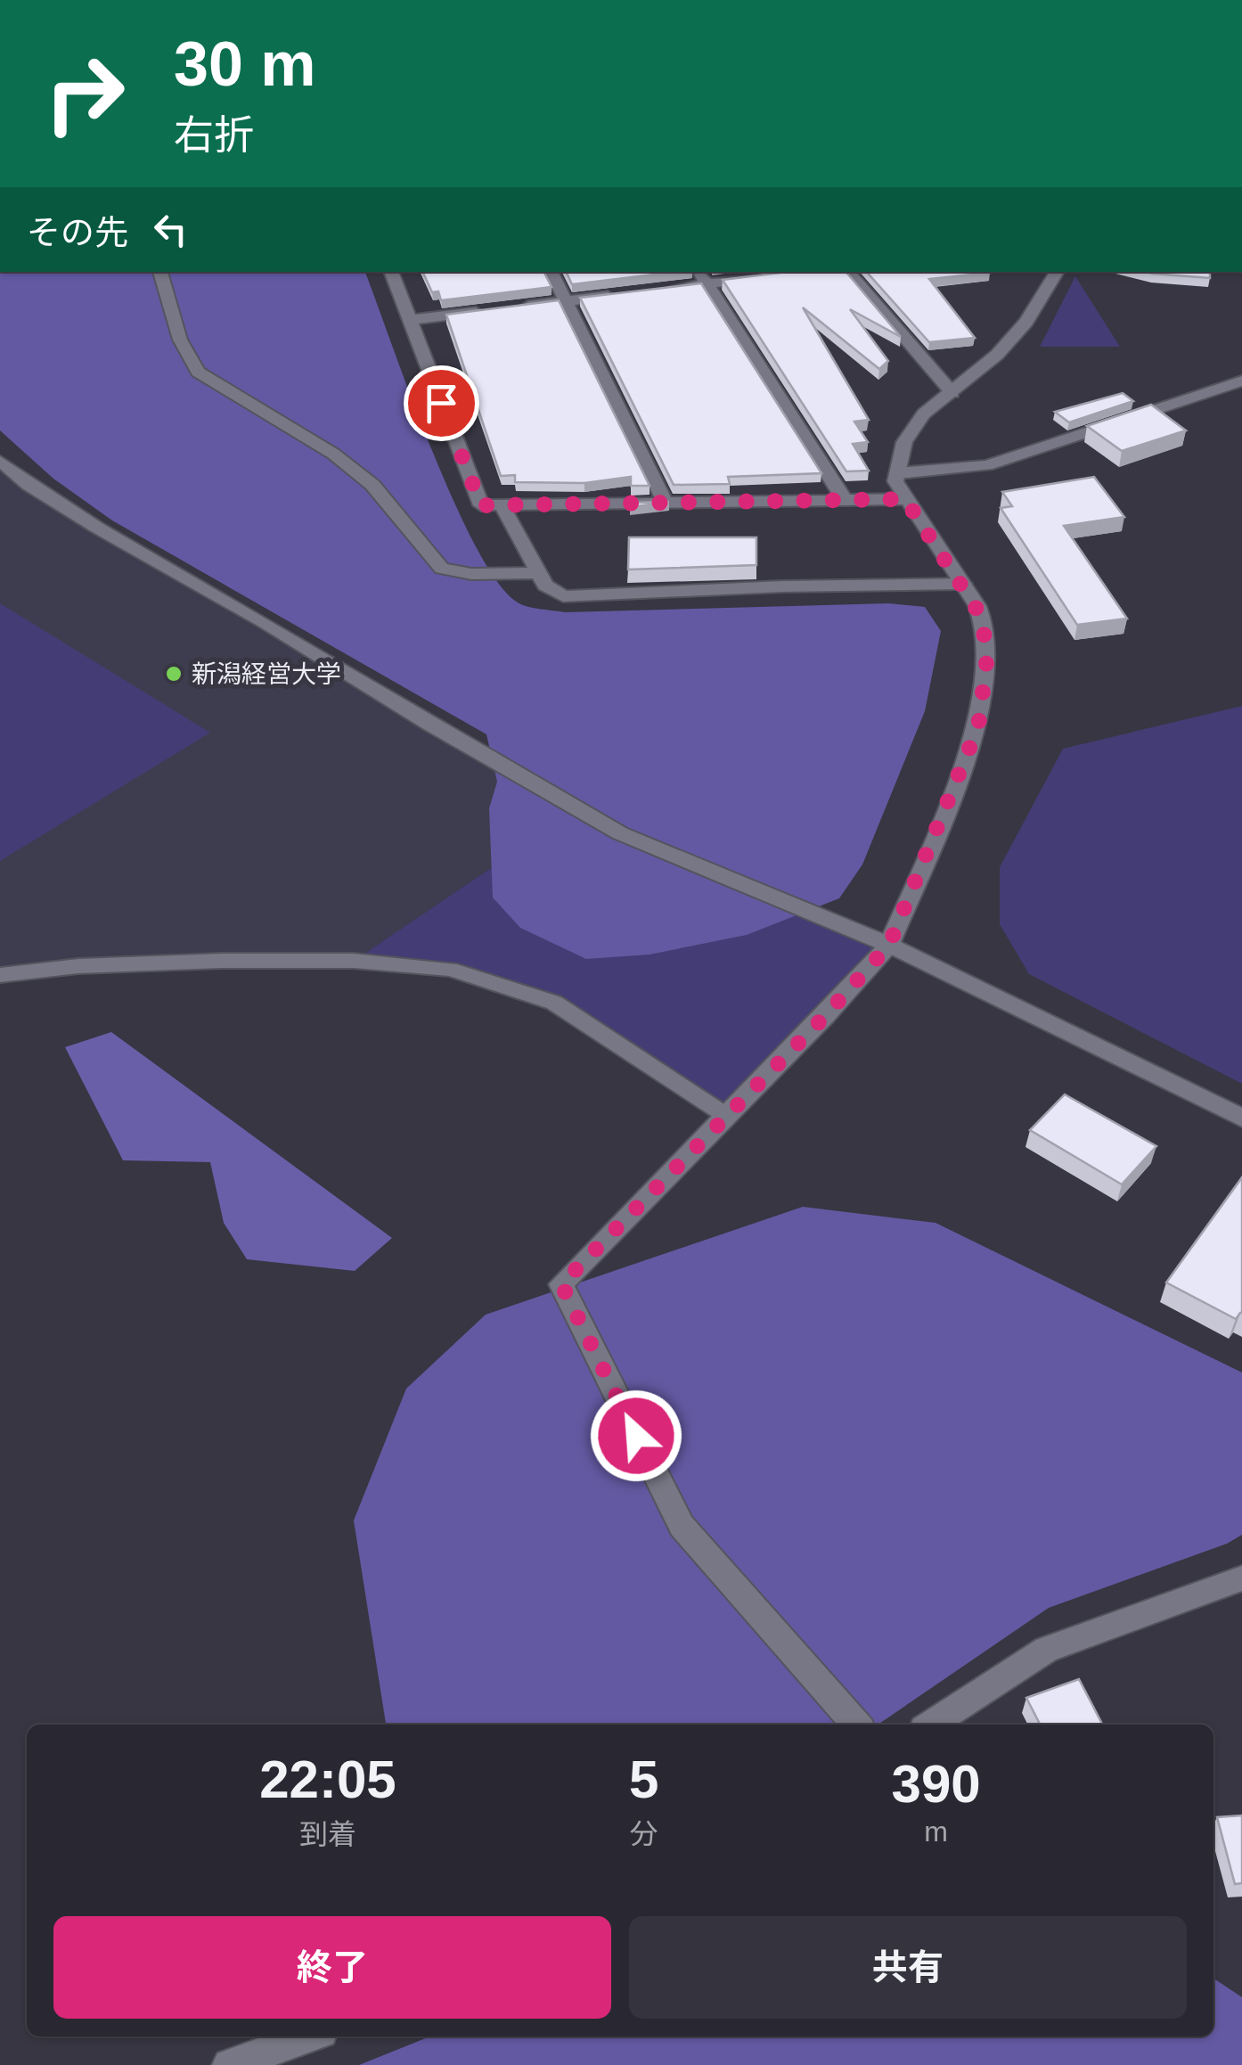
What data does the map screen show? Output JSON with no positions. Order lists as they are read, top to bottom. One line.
{"places":["新潟経営大学"],"page":{"turn":["30 m","右折"],"then":"その先","eta":["22:05","到着","5","分","390","m"],"buttons":["終了","共有"]}}
